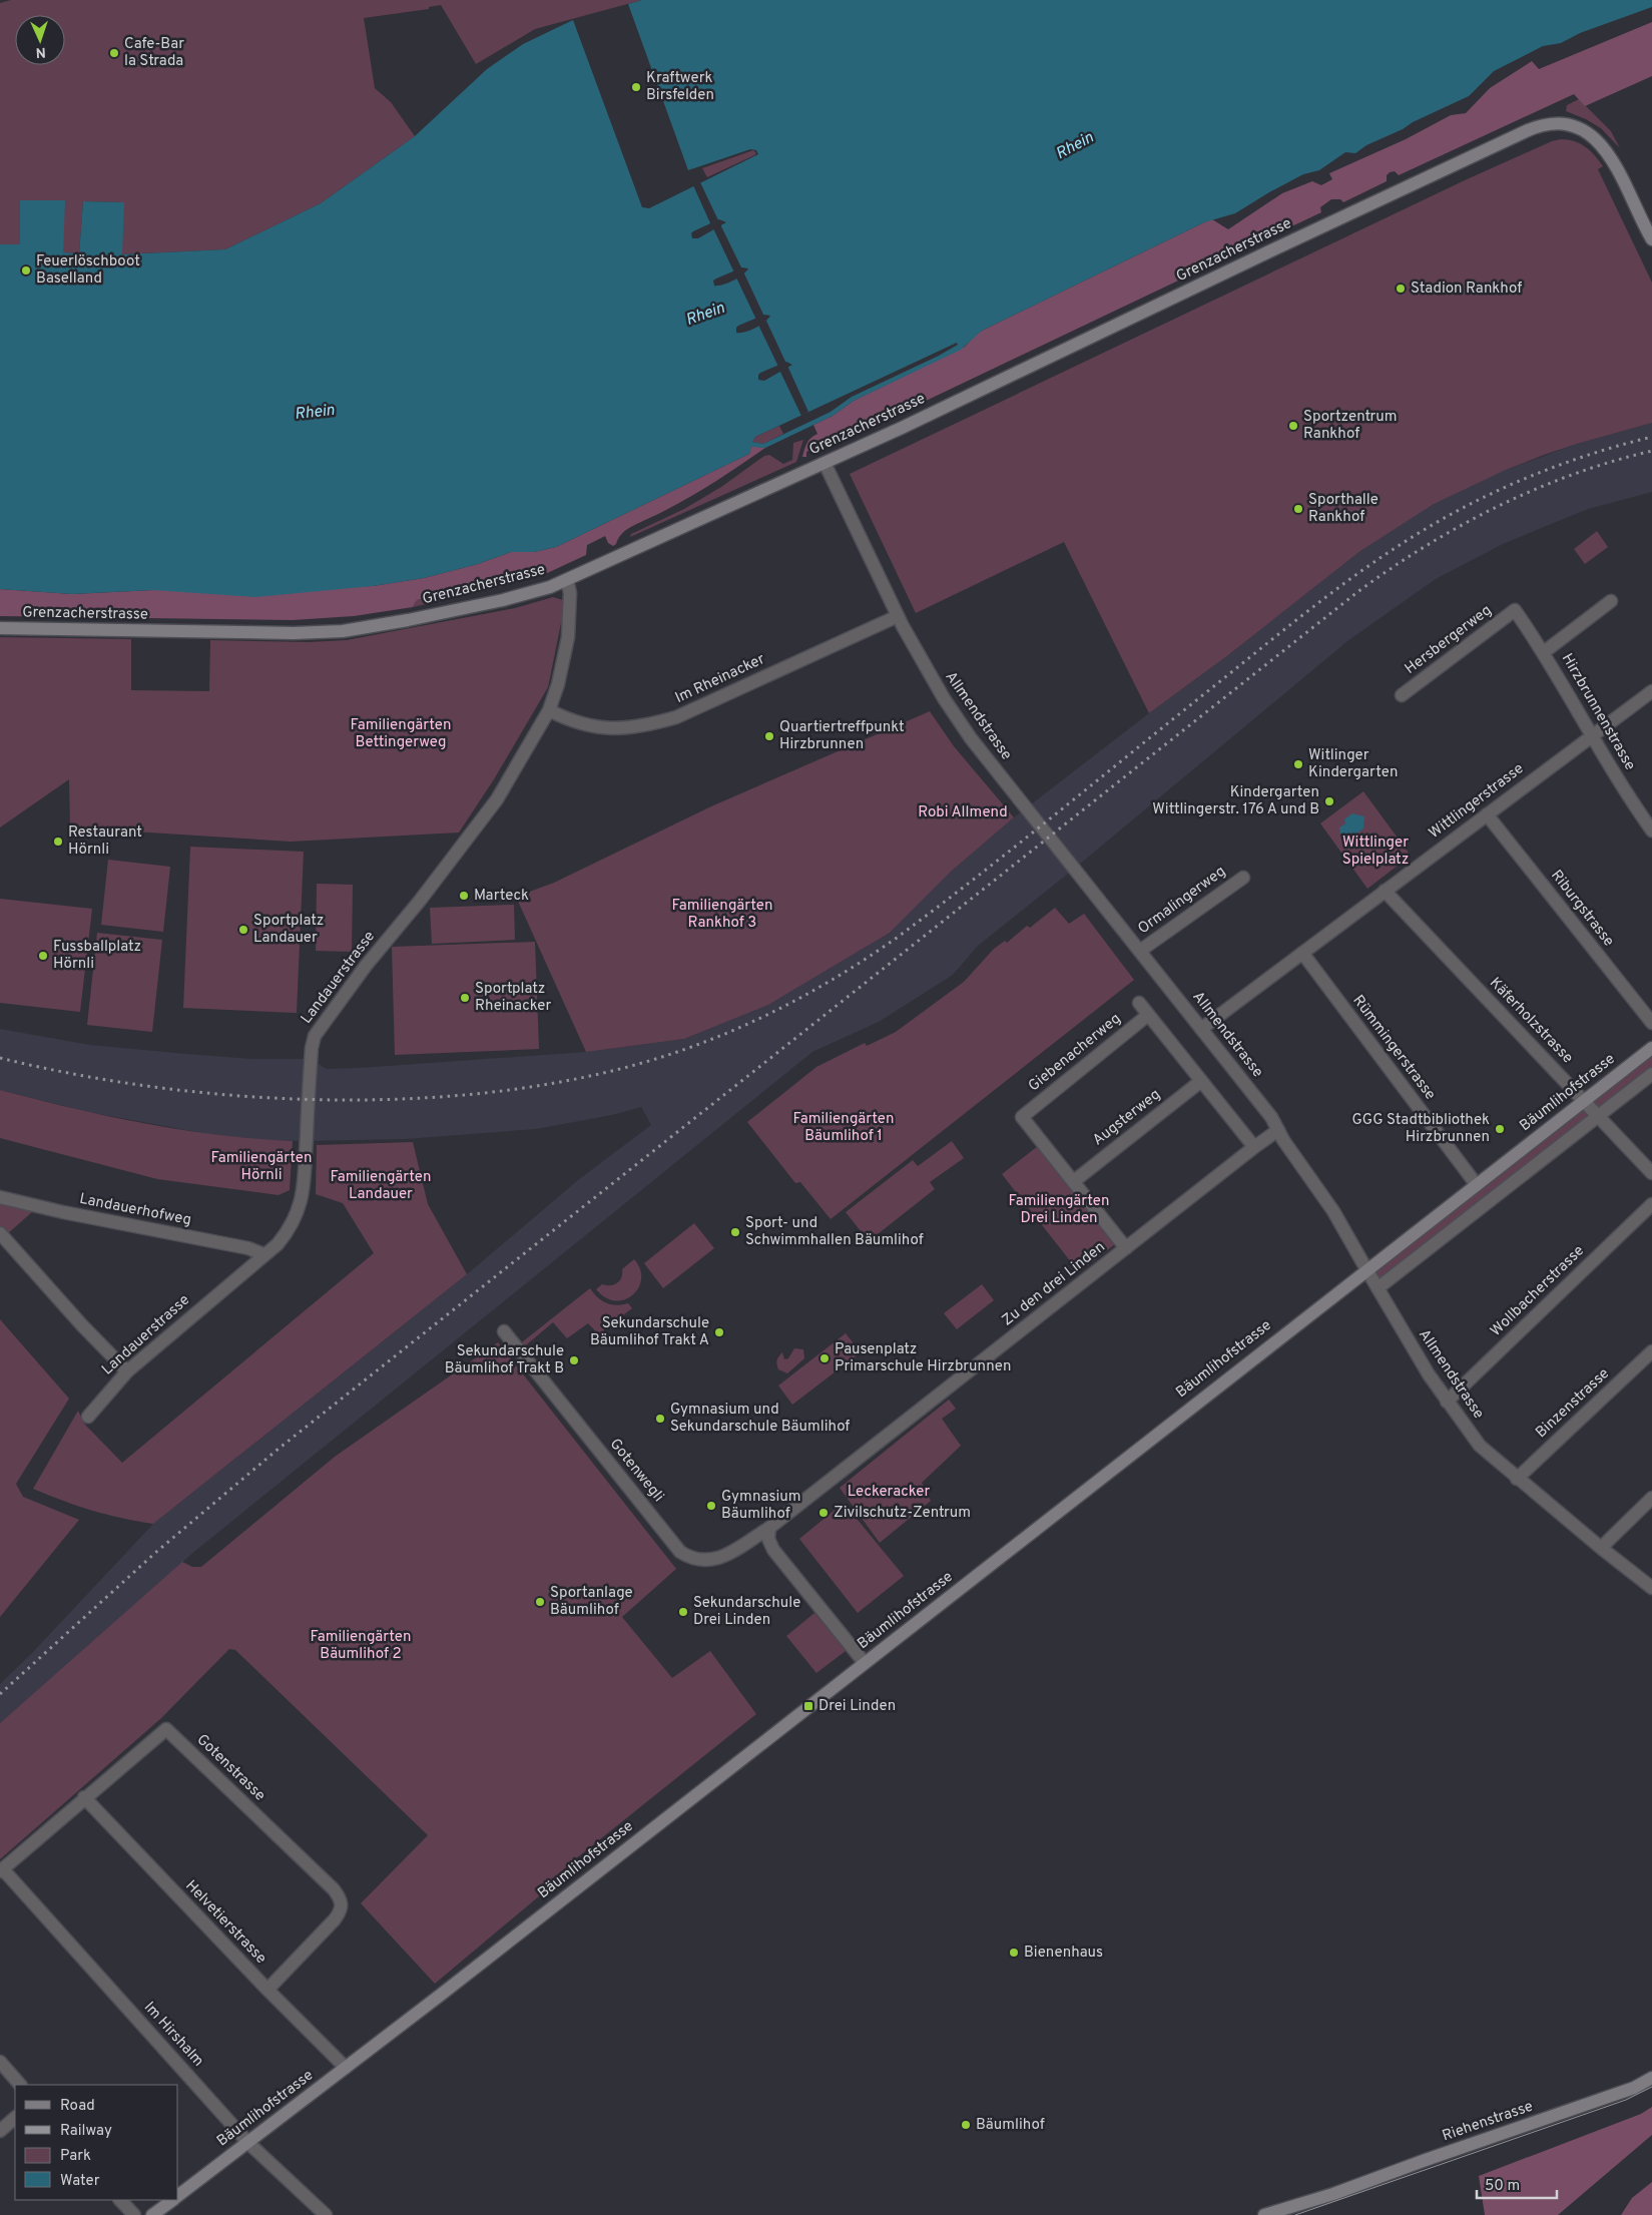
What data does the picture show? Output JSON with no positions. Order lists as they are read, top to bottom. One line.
{"streets":{"main road":["Grenzacherstrasse","Bäumlihofstrasse","Riehenstrasse"],"street":["Hersbergerweg","Im Rheinacker","Hirzbrunnenstrasse","Allmendstrasse","Wittlingerstrasse","Ormalingerweg","Riburgstrasse","Landauerstrasse","Käferholzstrasse","Rümmingerstrasse","Giebenacherweg","Augsterweg","Landauerhofweg","Zu den drei Linden","Wollbacherstrasse","Binzenstrasse","Gotenwegli","Gotenstrasse","Helvetierstrasse","Im Hirshalm"]},"crossings":[["Grenzacherstrasse","Allmendstrasse"],["Grenzacherstrasse","Landauerstrasse"],["Hersbergerweg","Hirzbrunnenstrasse"],["Im Rheinacker","Allmendstrasse"],["Im Rheinacker","Landauerstrasse"],["Hirzbrunnenstrasse","Wittlingerstrasse"],["Allmendstrasse","Wittlingerstrasse"],["Allmendstrasse","Ormalingerweg"],["Allmendstrasse","Bäumlihofstrasse"],["Allmendstrasse","Zu den drei Linden"],["Allmendstrasse","Wollbacherstrasse"],["Allmendstrasse","Binzenstrasse"],["Wittlingerstrasse","Riburgstrasse"],["Wittlingerstrasse","Käferholzstrasse"],["Wittlingerstrasse","Rümmingerstrasse"],["Landauerstrasse","Landauerhofweg"],["Käferholzstrasse","Bäumlihofstrasse"],["Rümmingerstrasse","Bäumlihofstrasse"],["Giebenacherweg","Augsterweg"],["Bäumlihofstrasse","Helvetierstrasse"],["Bäumlihofstrasse","Im Hirshalm"],["Zu den drei Linden","Gotenwegli"],["Gotenstrasse","Helvetierstrasse"],["Gotenstrasse","Im Hirshalm"]],"water":["Rhein"],"parks":["Familiengärten Bettingerweg","Robi Allmend","Wittlinger Spielplatz","Familiengärten Rankhof 3","Familiengärten Bäumlihof 1","Familiengärten Hörnli","Familiengärten Landauer","Familiengärten Drei Linden","Leckeracker","Familiengärten Bäumlihof 2"],"places":{"other":["Cafe-Bar la Strada","Kraftwerk Birsfelden","Feuerlöschboot Baselland","Stadion Rankhof","Sportzentrum Rankhof","Sporthalle Rankhof","Quartiertreffpunkt Hirzbrunnen","Witlinger Kindergarten","Kindergarten Wittlingerstr. 176 A und B","Restaurant Hörnli","Marteck","Sportplatz Landauer","Fussballplatz Hörnli","Sportplatz Rheinacker","GGG Stadtbibliothek Hirzbrunnen","Sport- und Schwimmhallen Bäumlihof","Sekundarschule Bäumlihof Trakt A","Pausenplatz Primarschule Hirzbrunnen","Sekundarschule Bäumlihof Trakt B","Gymnasium und Sekundarschule Bäumlihof","Gymnasium Bäumlihof","Zivilschutz-Zentrum","Sportanlage Bäumlihof","Sekundarschule Drei Linden","Bienenhaus","Bäumlihof"],"transit":["Drei Linden"]},"legend":["Road","Railway","Park","Water"],"scale_bar":"50 m","north":"bottom"}
